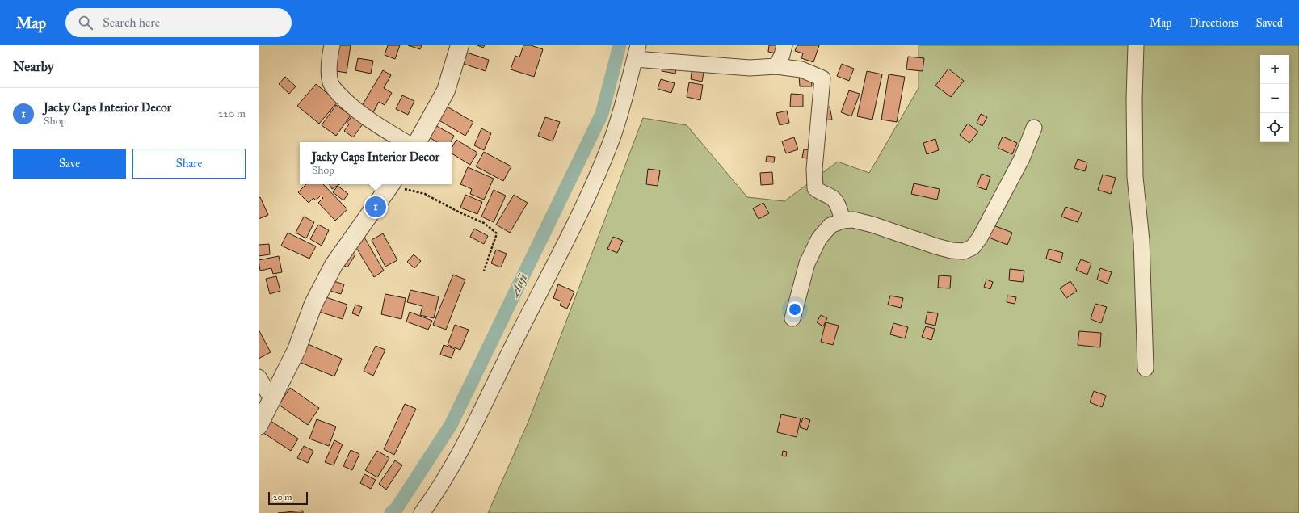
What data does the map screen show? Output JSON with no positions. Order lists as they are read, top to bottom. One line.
{"water":["Auji"],"scale_bar":"20 m","page":{"header":"Map","search":"Search here","nav":["Map","Directions","Saved"],"heading":"Nearby","map_buttons":["+","−"],"list":[{"mark":"1","name":"Jacky Caps Interior Decor","note":"Shop","value":"220 m"}],"buttons":["Save","Share"],"popup":["Jacky Caps Interior Decor","Shop"],"pins":"1","scale":"20 m"}}
